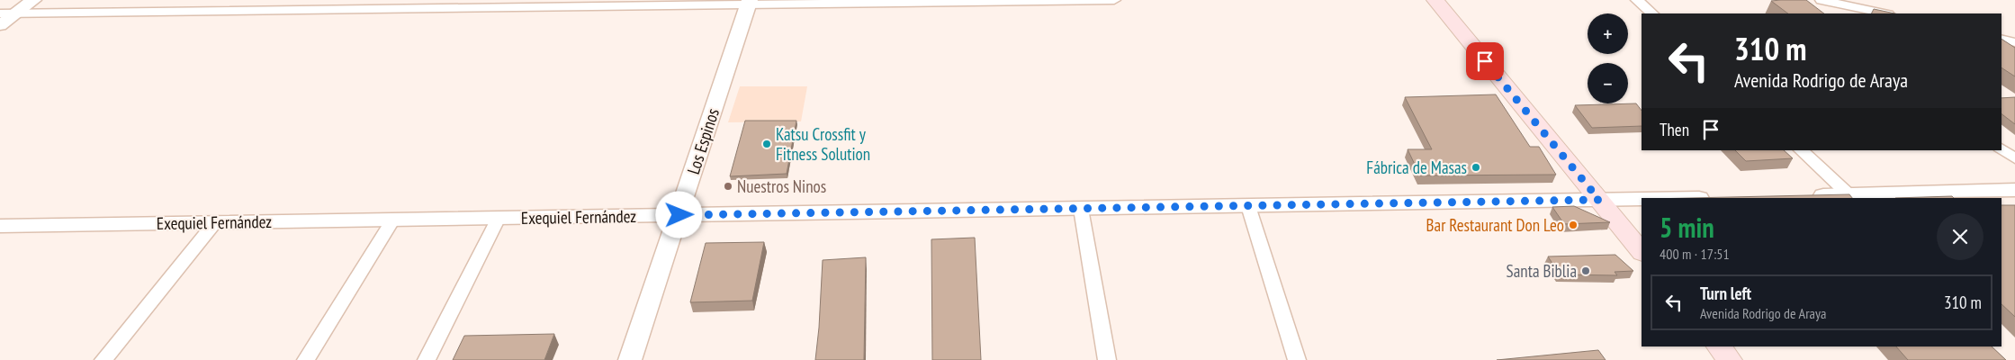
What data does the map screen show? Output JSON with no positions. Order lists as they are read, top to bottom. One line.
{"streets":{"street":["Los Espinos","Exequiel Fernández"]},"crossings":[["Los Espinos","Exequiel Fernández"]],"places":["Katsu Crossfit y Fitness Solution","Fábrica de Masas","Nuestros Ninos","Bar Restaurant Don Leo","Santa Biblia"],"page":{"map_buttons":["+","−"],"turn":["310 m","Avenida Rodrigo de Araya"],"then":"Then","heading":["5 min","400 m · 17:51"],"list":[{"name":"Turn left","note":"Avenida Rodrigo de Araya","value":"310 m"}]}}
